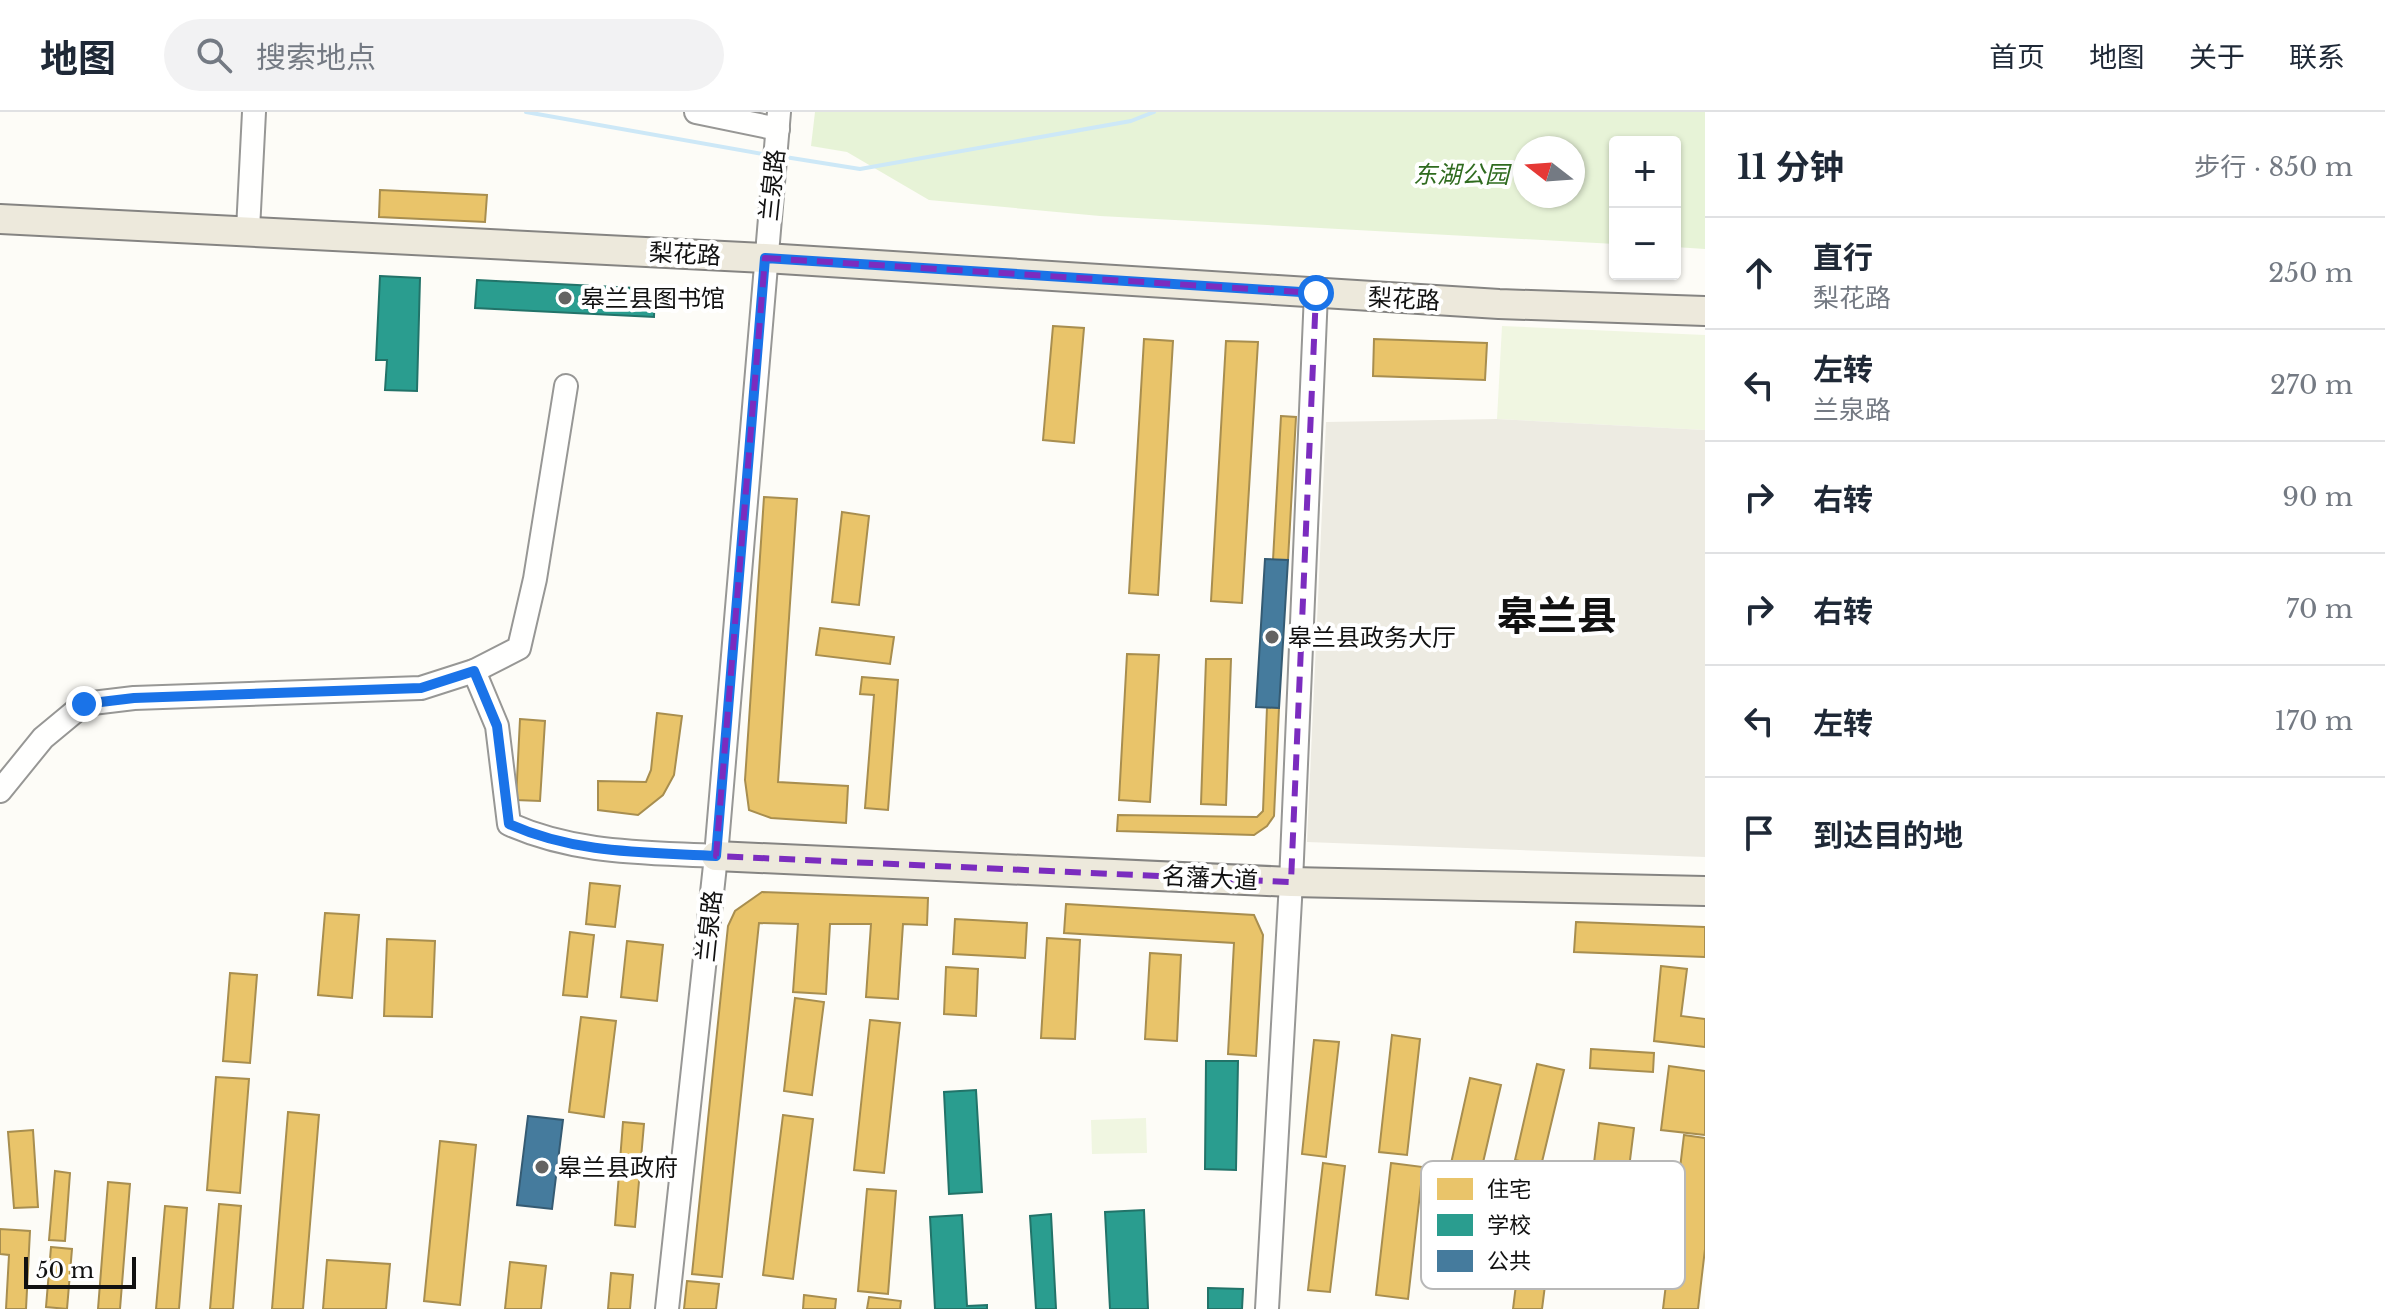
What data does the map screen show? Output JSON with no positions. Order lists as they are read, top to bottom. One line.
{"streets":{"main road":["梨花路","名藩大道"],"street":["兰泉路"]},"crossings":[["兰泉路","梨花路"],["兰泉路","名藩大道"]],"districts":["皋兰县"],"parks":["东湖公园"],"places":["皋兰县图书馆","皋兰县政务大厅","皋兰县政府"],"legend":["住宅","学校","公共"],"scale_bar":"50 m","north":"left","page":{"header":"地图","search":"搜索地点","nav":["首页","地图","关于","联系"],"heading":["11 分钟","步行 · 850 m"],"map_buttons":["+","−"],"list":[["直行","梨花路","250 m"],["左转","兰泉路","270 m"],["右转","90 m"],["右转","70 m"],["左转","170 m"],"到达目的地"],"scale":"50 m"}}
